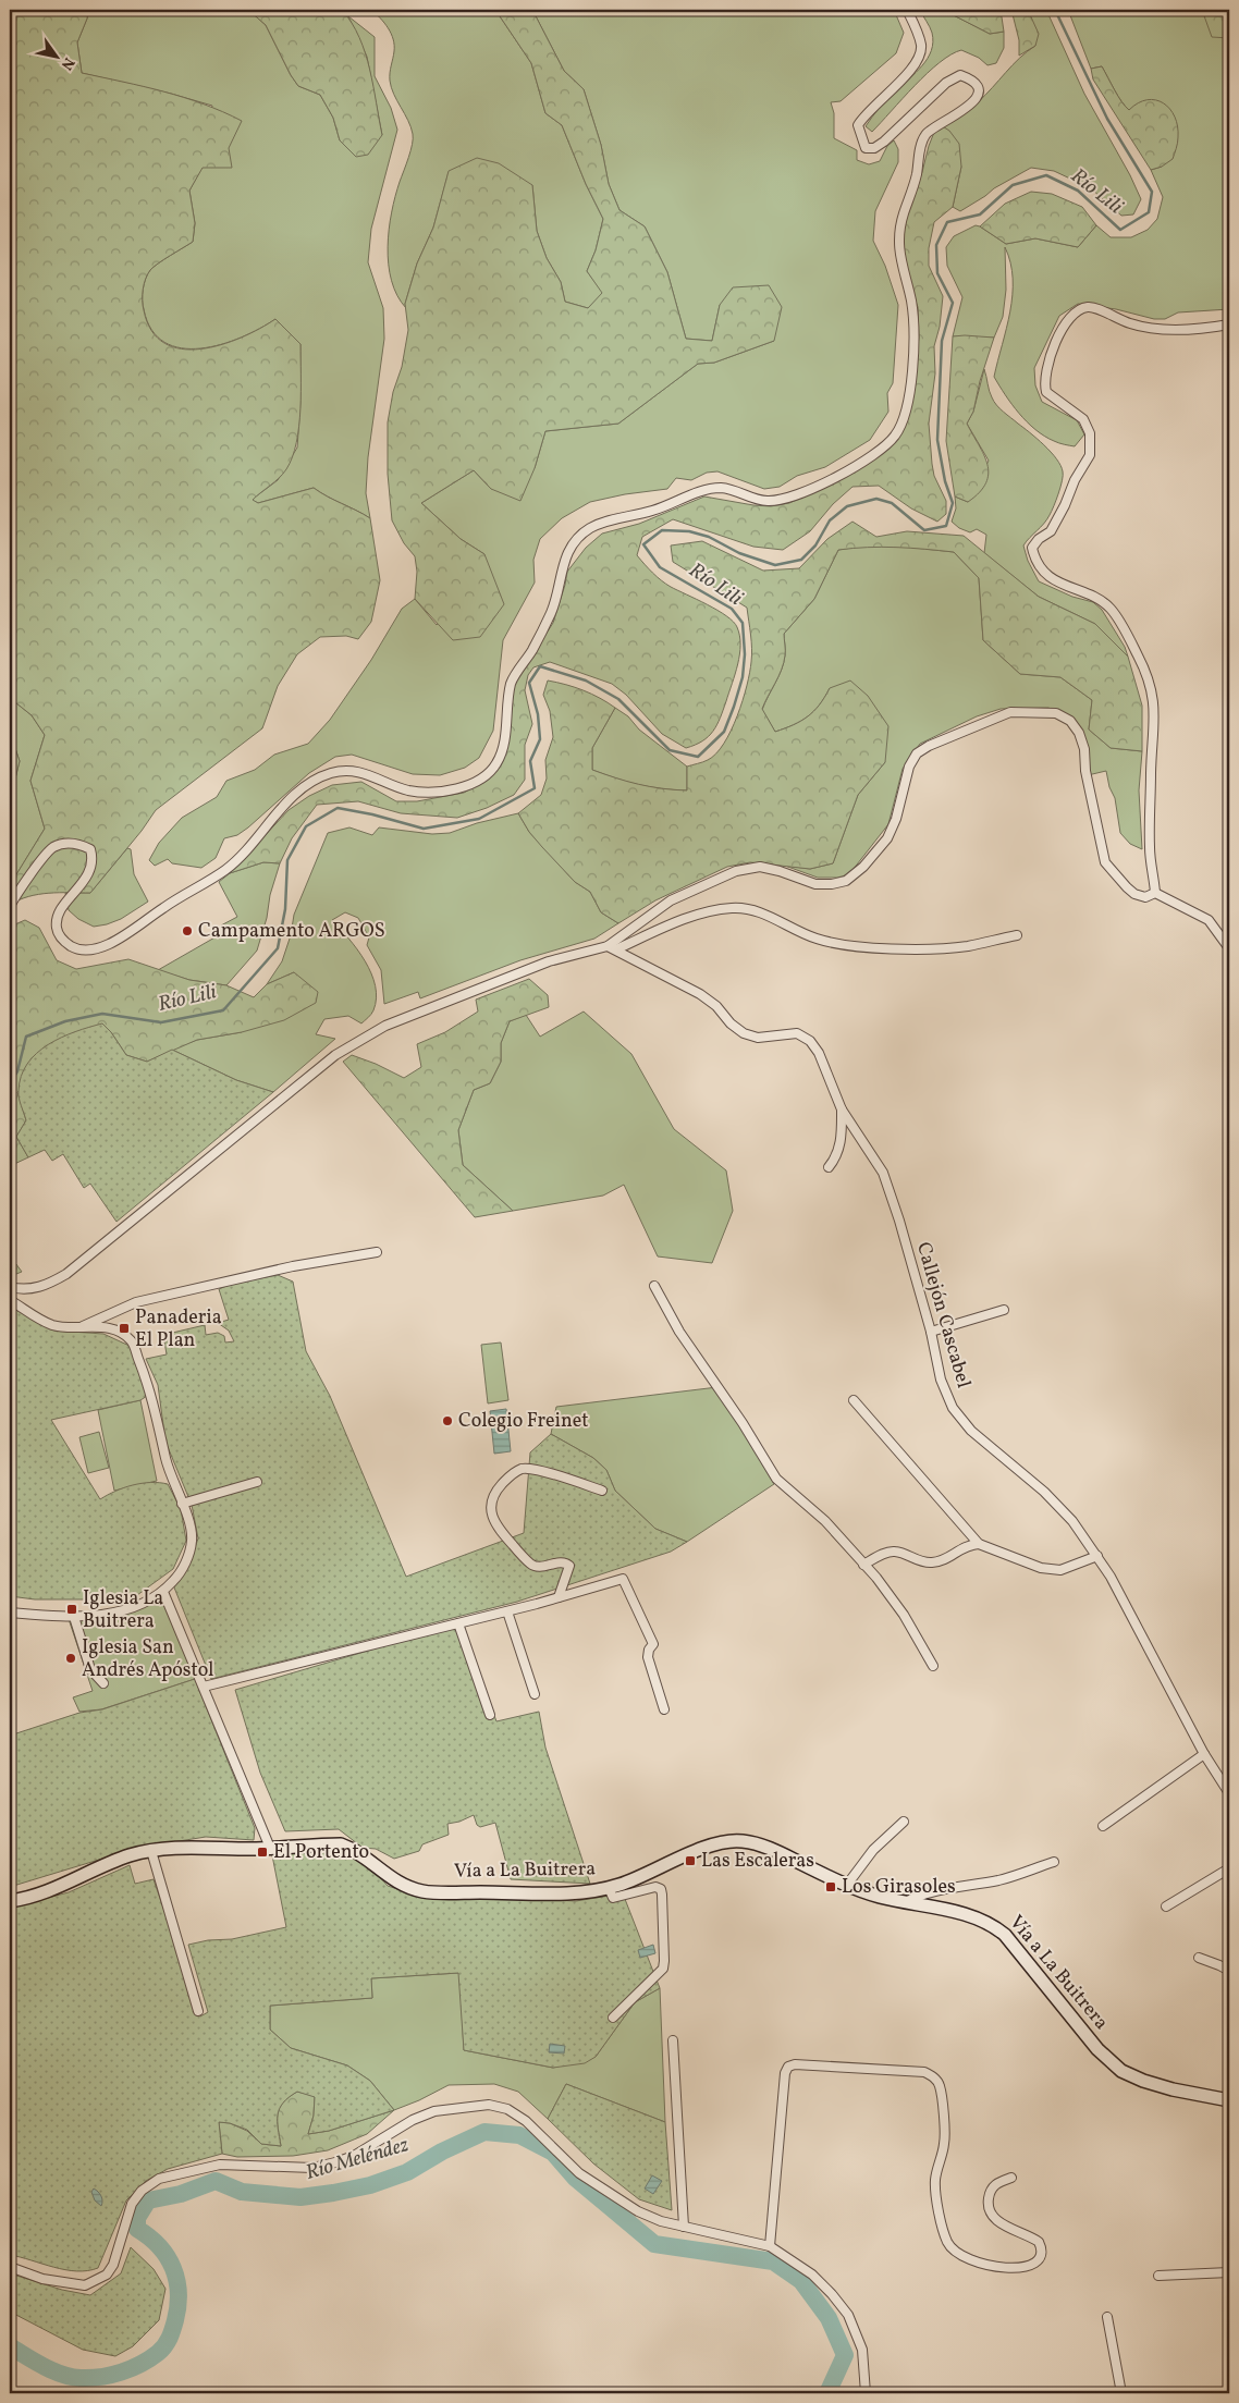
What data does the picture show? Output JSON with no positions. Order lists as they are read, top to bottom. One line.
{"streets":{"street":["Callejón Cascabel","Vía a La Buitrera"]},"water":["Río Lili","Río Meléndez"],"places":{"other":["Campamento ARGOS","Colegio Freinet","Iglesia San Andrés Apóstol"],"transit":["Panaderia El Plan","Iglesia La Buitrera","El Portento","Las Escaleras","Los Girasoles"]},"north":"bottom right"}
